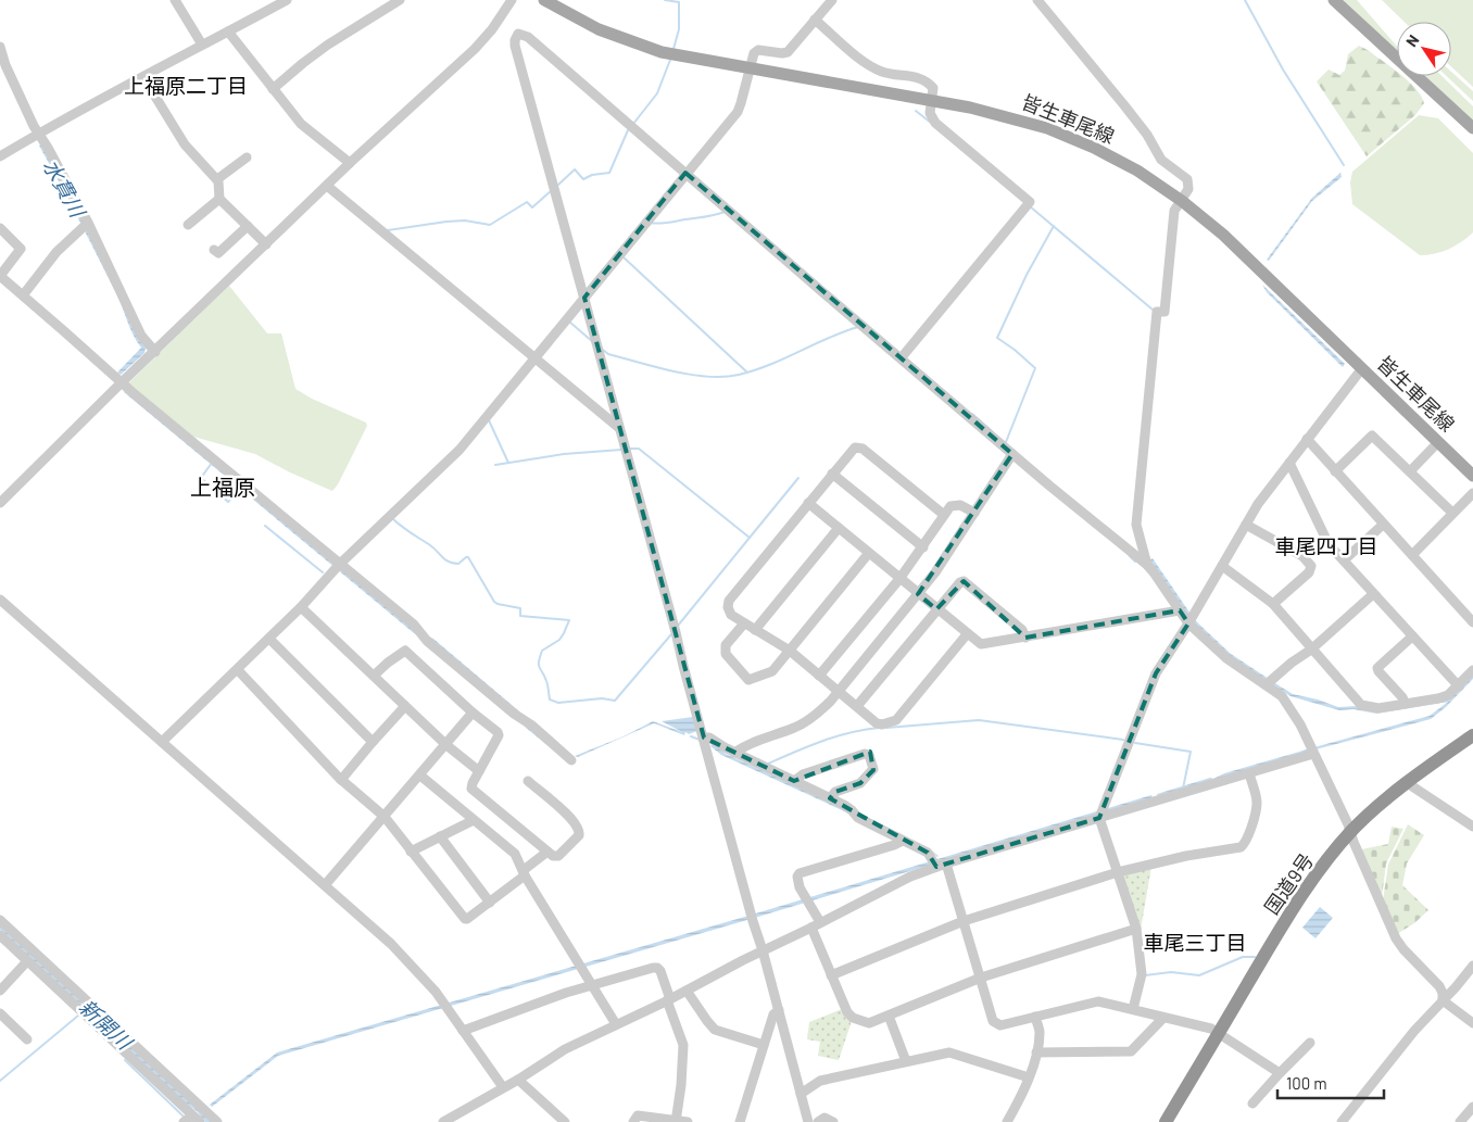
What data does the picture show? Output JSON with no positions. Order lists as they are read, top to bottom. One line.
{"streets":{"highway":["国道9号"],"main road":["皆生車尾線"]},"districts":["上福原二丁目","上福原","車尾四丁目","車尾三丁目"],"water":["水貫川","新開川"],"scale_bar":"100 m","north":"top left"}
